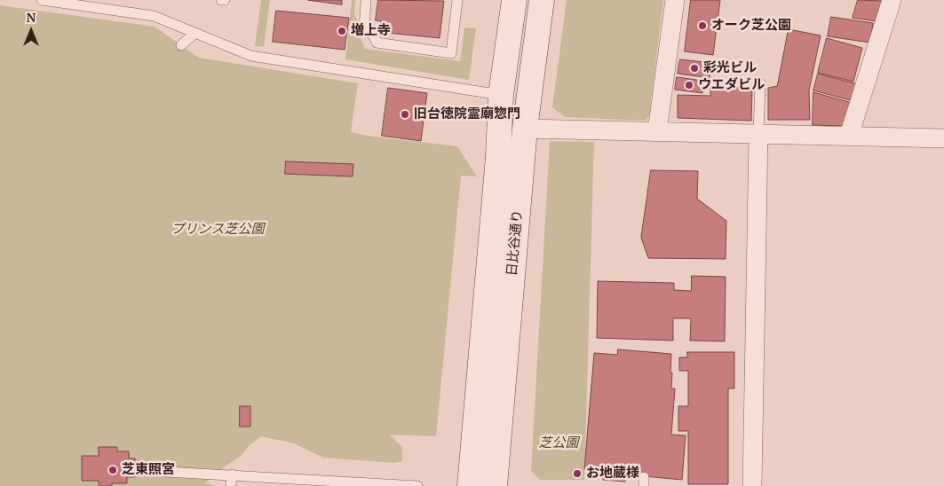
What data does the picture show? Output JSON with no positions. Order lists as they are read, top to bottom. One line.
{"streets":{"main road":["日比谷通り"]},"parks":["プリンス芝公園","芝公園"],"places":["オーク芝公園","増上寺","彩光ビル","ウエダビル","旧台徳院霊廟惣門","芝東照宮","お地蔵様"],"north":"top"}
